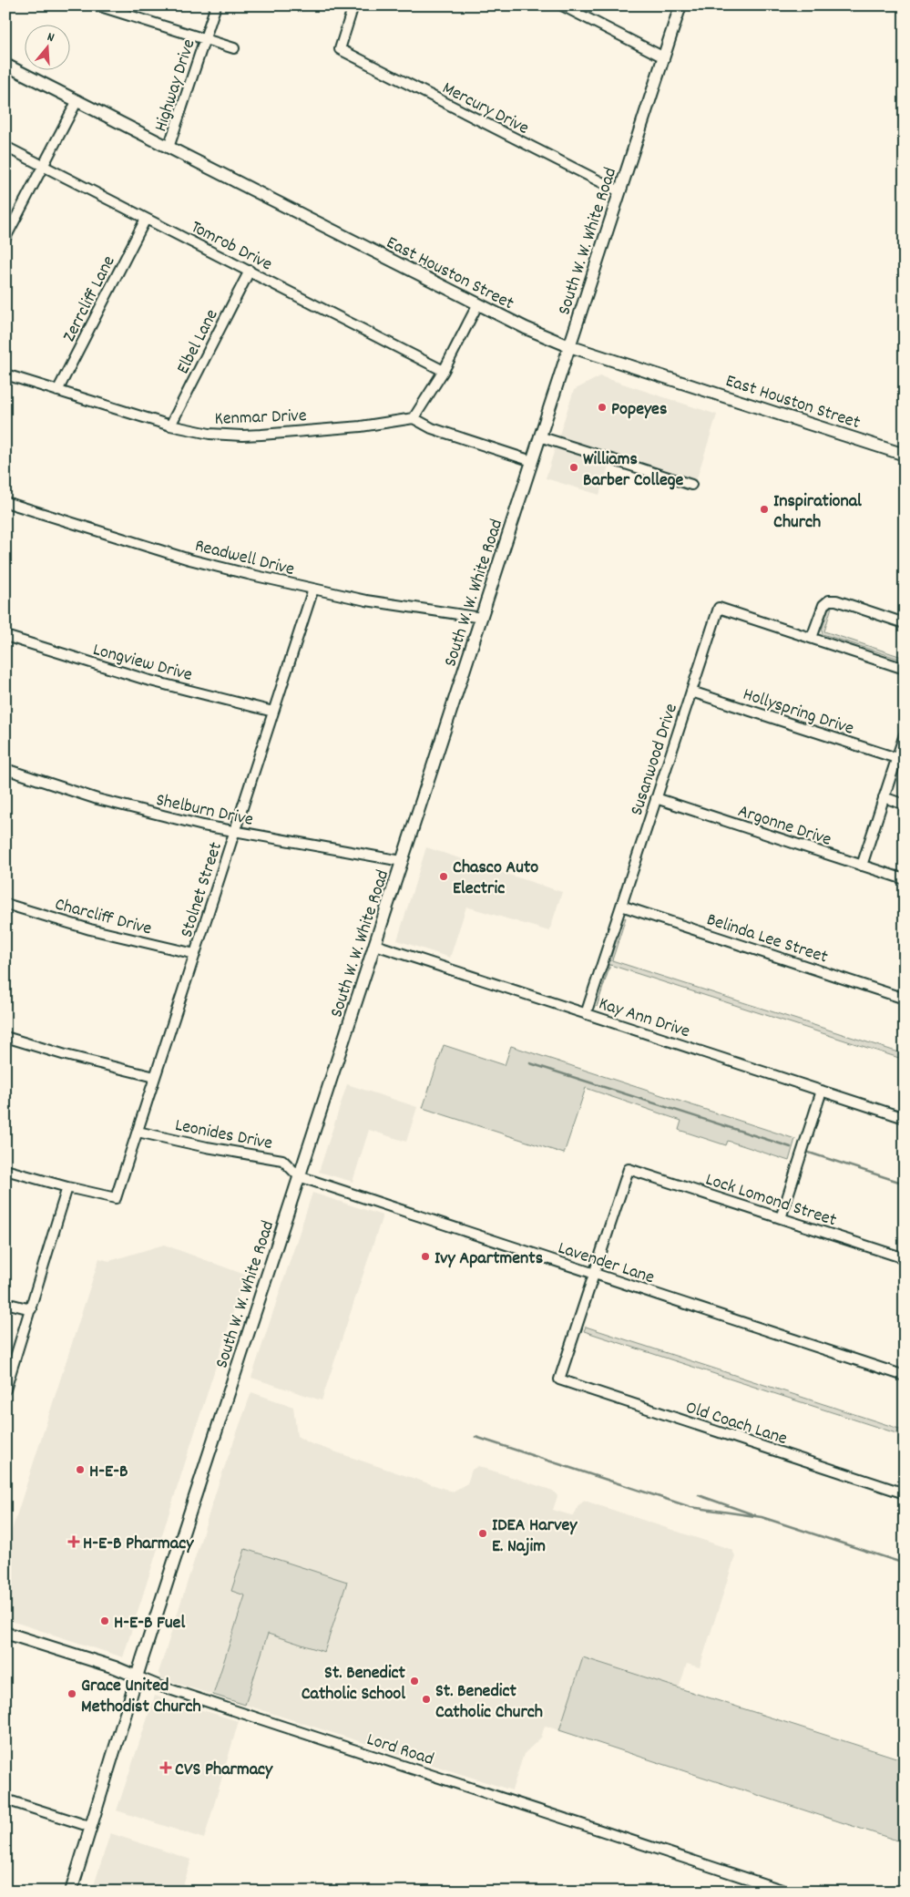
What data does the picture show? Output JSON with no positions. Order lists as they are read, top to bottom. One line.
{"streets":{"main road":["South W. W. White Road","East Houston Street","Lord Road"],"street":["Highway Drive","Mercury Drive","Tomrob Drive","Zerrcliff Lane","Elbel Lane","Kenmar Drive","Readwell Drive","Longview Drive","Hollyspring Drive","Susanwood Drive","Shelburn Drive","Argonne Drive","Stolnet Street","Charcliff Drive","Belinda Lee Street","Kay Ann Drive","Leonides Drive","Lock Lomond Street","Lavender Lane","Old Coach Lane"]},"crossings":[["Highway Drive","East Houston Street"],["Mercury Drive","South W. W. White Road"],["South W. W. White Road","East Houston Street"],["South W. W. White Road","Readwell Drive"],["South W. W. White Road","Shelburn Drive"],["South W. W. White Road","Kay Ann Drive"],["South W. W. White Road","Leonides Drive"],["South W. W. White Road","Lavender Lane"],["South W. W. White Road","Lord Road"],["Tomrob Drive","Zerrcliff Lane"],["Tomrob Drive","Elbel Lane"],["Zerrcliff Lane","Kenmar Drive"],["Elbel Lane","Kenmar Drive"],["Readwell Drive","Stolnet Street"],["Longview Drive","Stolnet Street"],["Hollyspring Drive","Susanwood Drive"],["Susanwood Drive","Argonne Drive"],["Susanwood Drive","Belinda Lee Street"],["Susanwood Drive","Kay Ann Drive"],["Shelburn Drive","Stolnet Street"],["Stolnet Street","Charcliff Drive"],["Stolnet Street","Leonides Drive"],["Leonides Drive","Lavender Lane"],["Lock Lomond Street","Lavender Lane"],["Lock Lomond Street","Old Coach Lane"],["Lavender Lane","Old Coach Lane"]],"places":{"other":["Popeyes","Williams Barber College","Inspirational Church","Chasco Auto Electric","Ivy Apartments","H-E-B","IDEA Harvey E. Najim","H-E-B Fuel","St. Benedict Catholic School","Grace United Methodist Church","St. Benedict Catholic Church"],"health":["H-E-B Pharmacy","CVS Pharmacy"]},"north":"top"}
